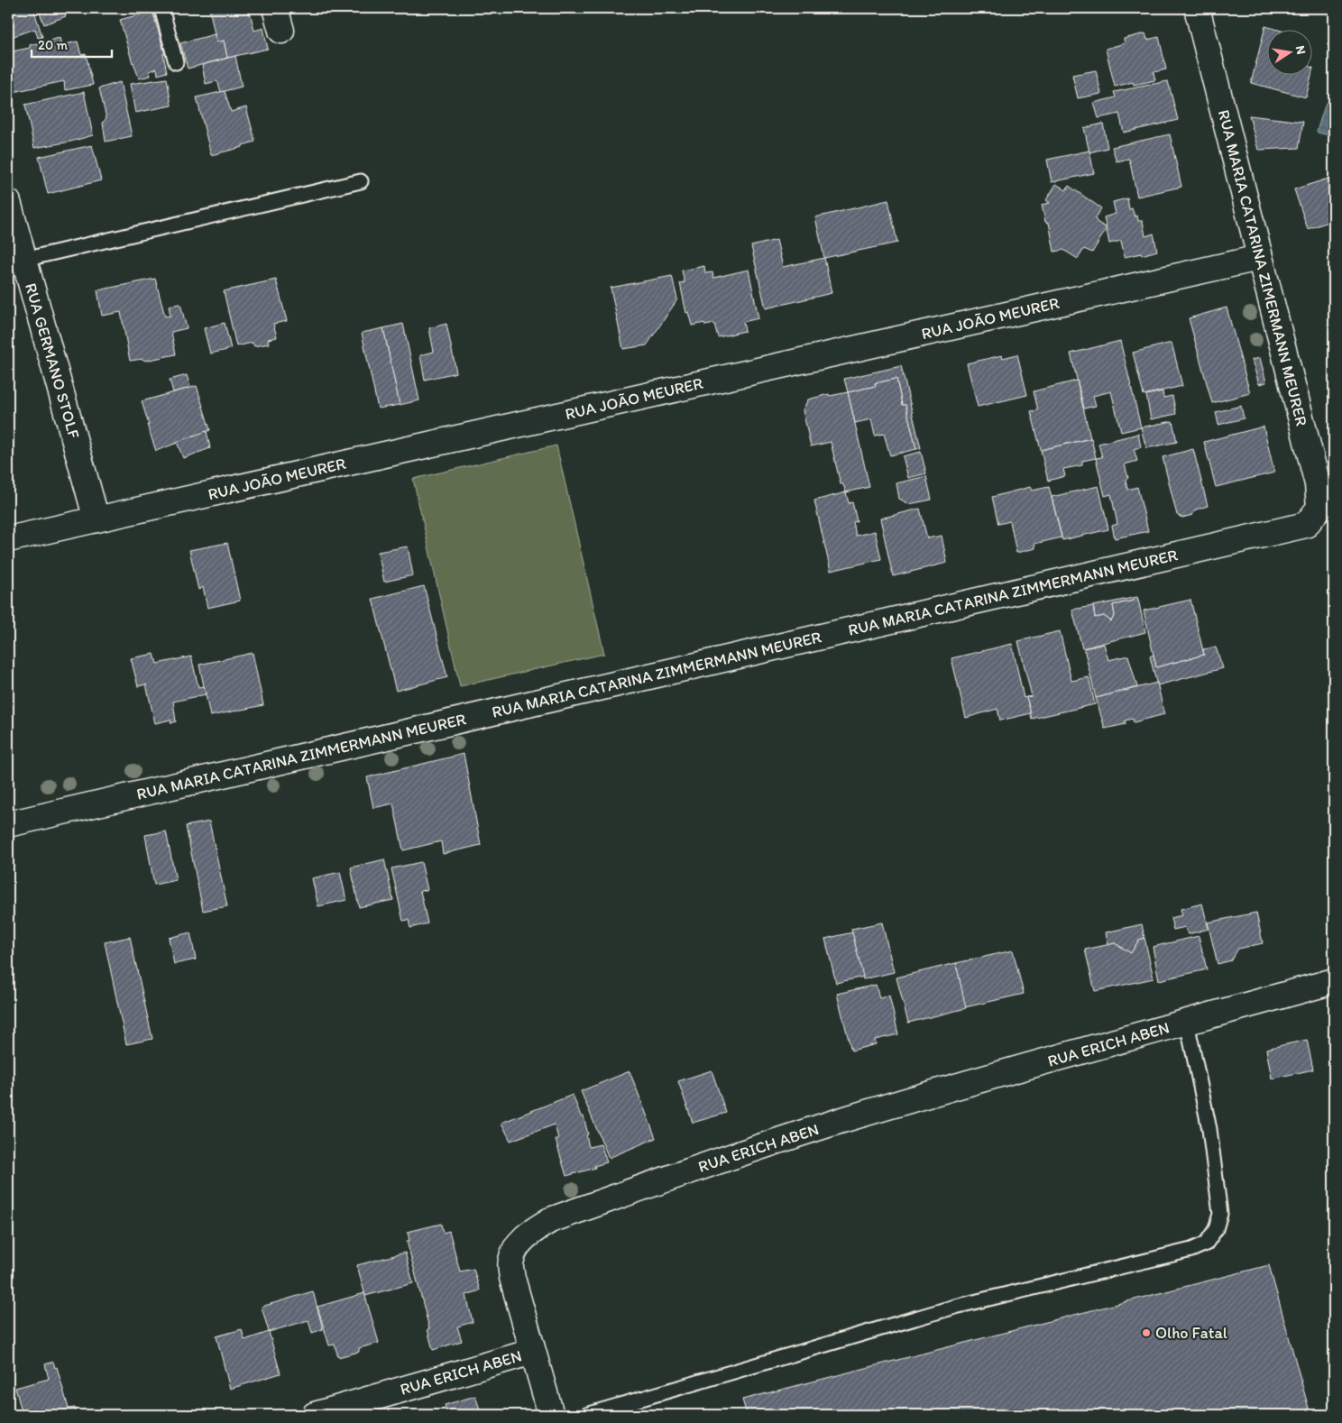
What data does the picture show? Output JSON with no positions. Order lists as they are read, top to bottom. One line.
{"streets":{"street":["RUA MARIA CATARINA ZIMERMANN MEURER","RUA JOÃO MEURER","RUA GERMANO STOLF","RUA MARIA CATARINA ZIMMERMANN MEURER","RUA ERICH ABEN"]},"crossings":[["RUA MARIA CATARINA ZIMERMANN MEURER","RUA JOÃO MEURER"],["RUA MARIA CATARINA ZIMERMANN MEURER","RUA MARIA CATARINA ZIMMERMANN MEURER"],["RUA JOÃO MEURER","RUA GERMANO STOLF"]],"places":["Olho Fatal"],"scale_bar":"20 m","north":"right"}
